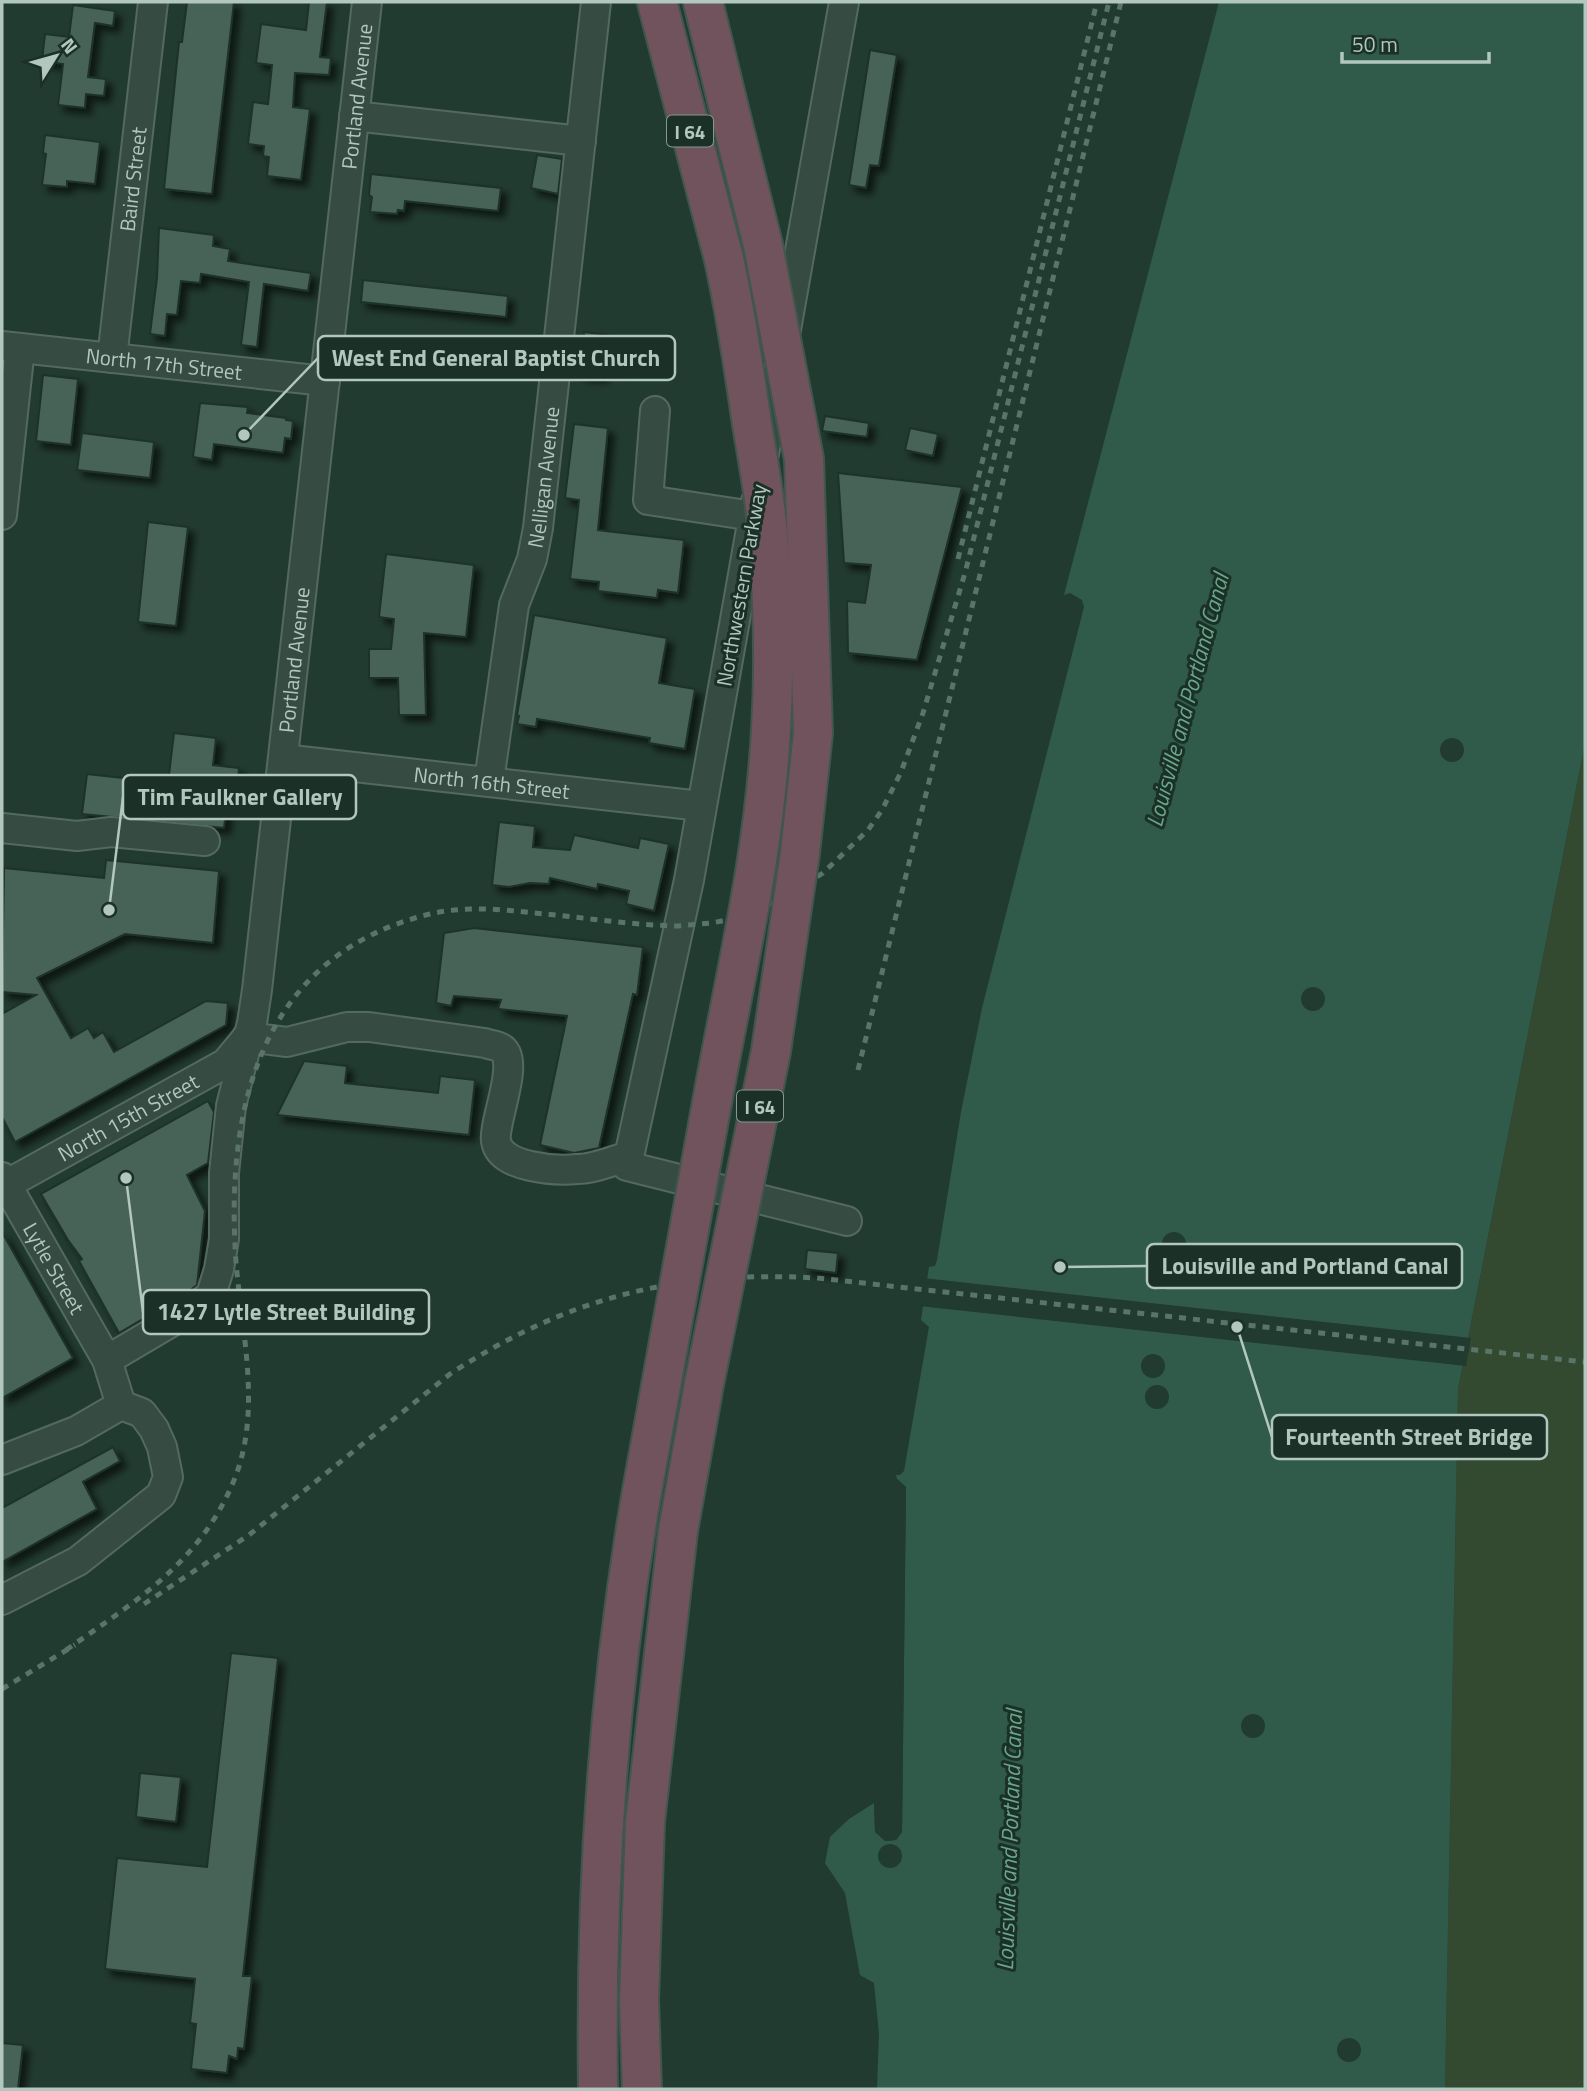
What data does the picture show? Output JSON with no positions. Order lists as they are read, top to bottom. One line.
{"streets":{"highway":["I 64"],"street":["Portland Avenue","Baird Street","North 17th Street","Nelligan Avenue","Northwestern Parkway","North 16th Street","North 15th Street","Lytle Street"]},"crossings":[["Portland Avenue","North 17th Street"],["Portland Avenue","North 16th Street"],["Portland Avenue","North 15th Street"],["Portland Avenue","Lytle Street"],["Baird Street","North 17th Street"],["Nelligan Avenue","North 16th Street"],["Northwestern Parkway","North 16th Street"],["North 15th Street","Lytle Street"]],"water":["Louisville and Portland Canal"],"places":["West End General Baptist Church","Tim Faulkner Gallery","1427 Lytle Street Building","Louisville and Portland Canal","Fourteenth Street Bridge"],"scale_bar":"50 m","north":"top right"}
